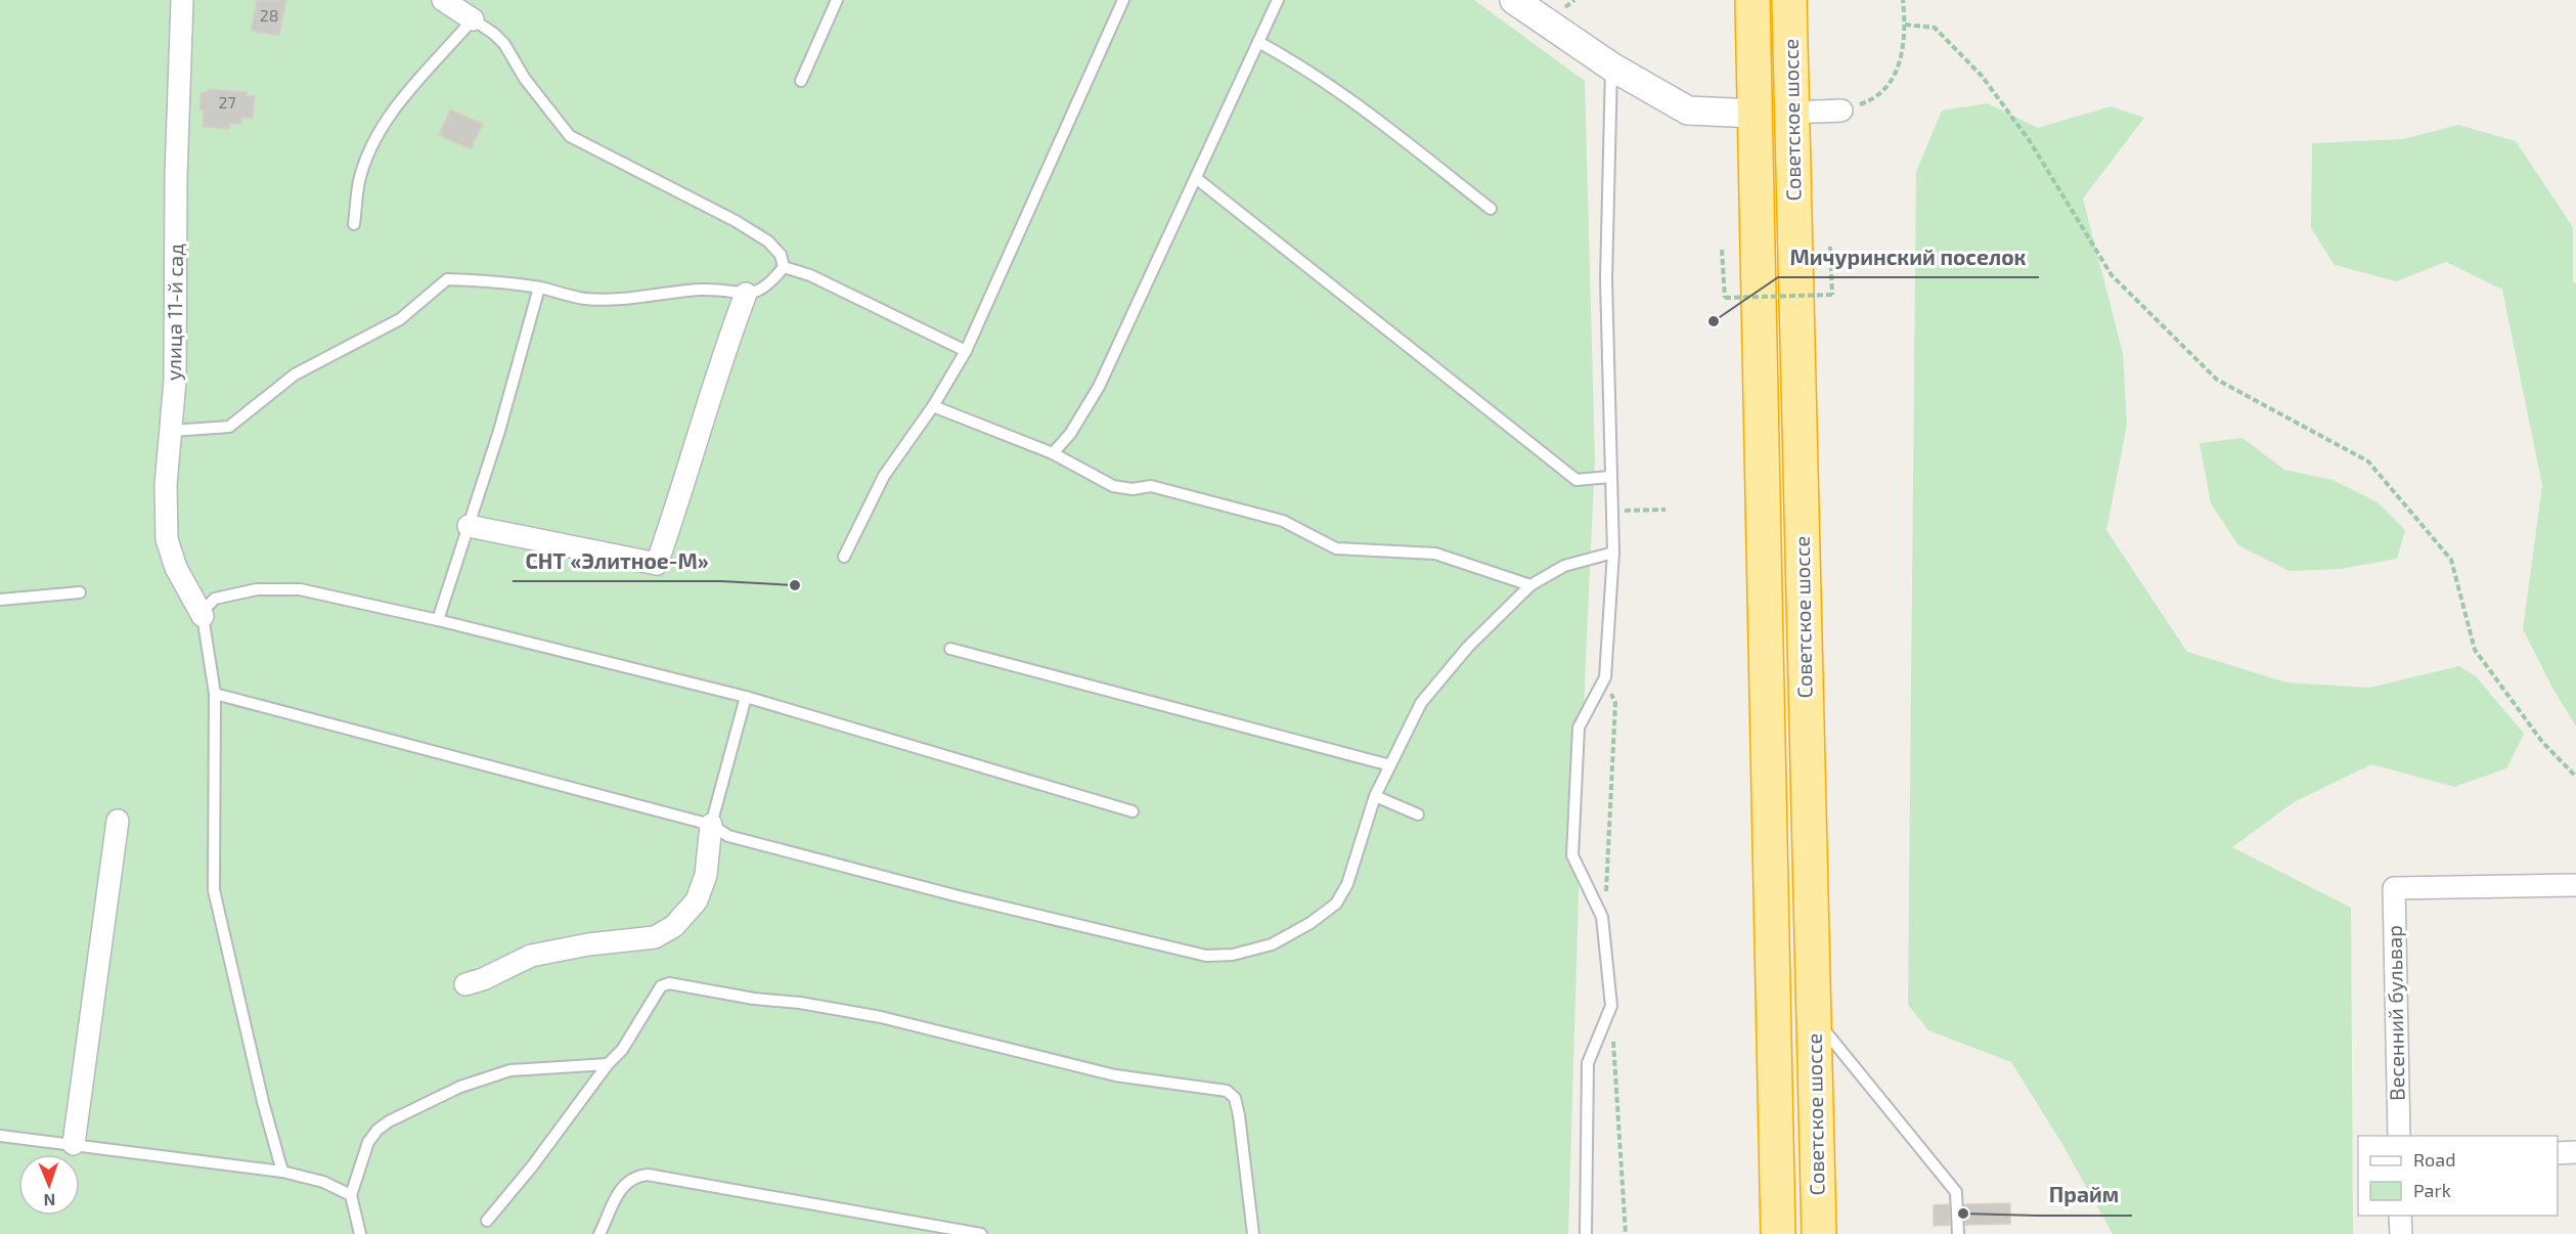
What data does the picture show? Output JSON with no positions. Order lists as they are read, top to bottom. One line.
{"streets":{"highway":["Советское шоссе"],"street":["улица 11-й сад","Весенний бульвар"]},"places":["Мичуринский поселок","СНТ «Элитное-М»","Прайм"],"house_numbers":["28","27"],"legend":["Road","Park"],"north":"bottom"}
